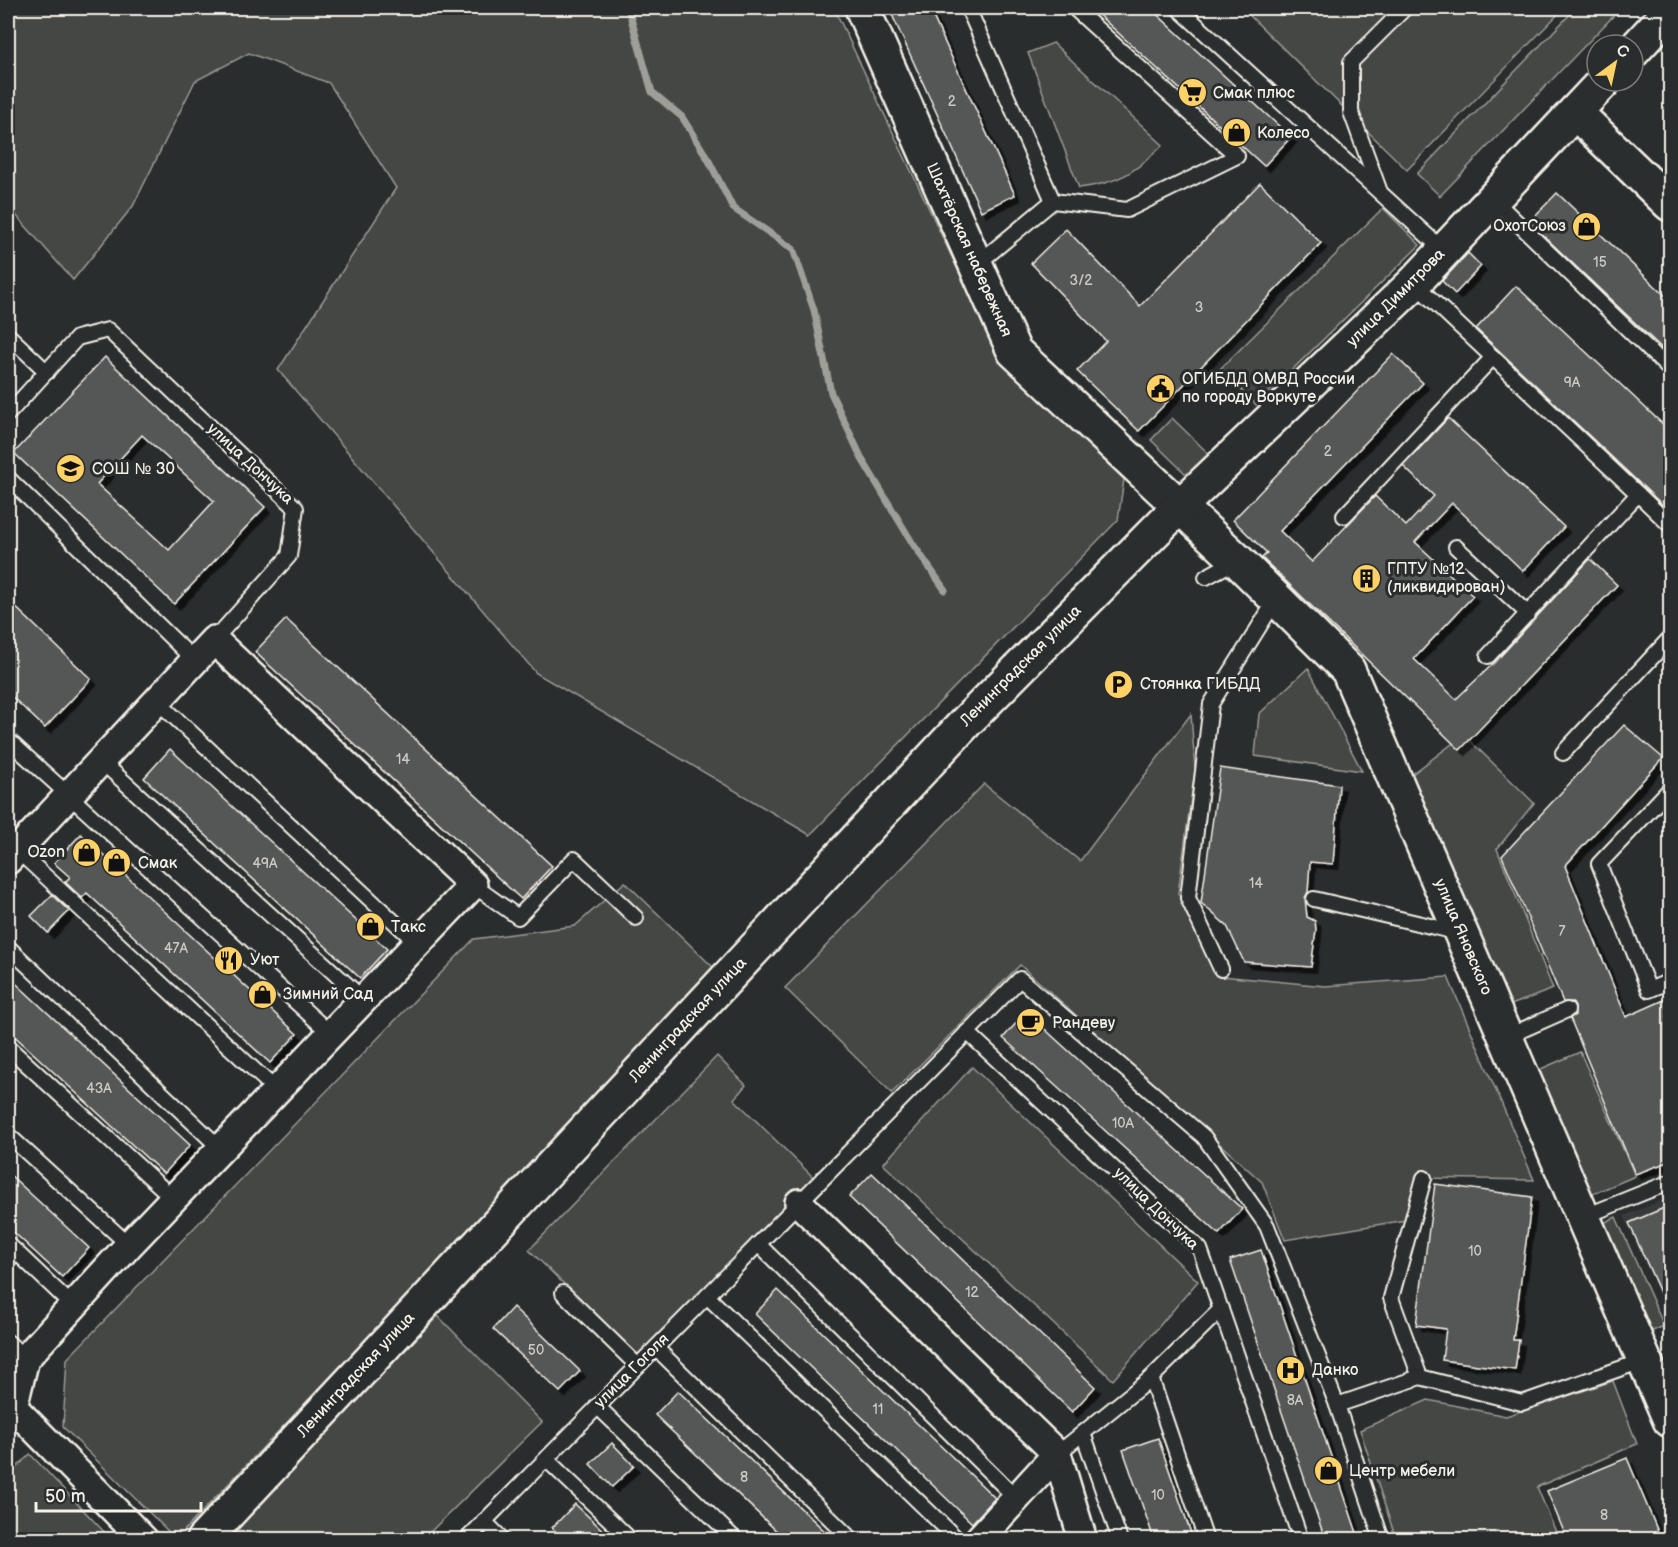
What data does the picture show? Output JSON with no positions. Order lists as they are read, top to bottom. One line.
{"streets":{"street":["Шахтёрская набережная","улица Димитрова","Ленинградская улица","улица Яновского"],"lane":["улица Дончука","улица Гоголя"]},"crossings":[["Шахтёрская набережная","улица Димитрова"],["Шахтёрская набережная","Ленинградская улица"],["Шахтёрская набережная","улица Яновского"],["улица Димитрова","Ленинградская улица"],["улица Димитрова","улица Яновского"],["улица Дончука","улица Гоголя"],["Ленинградская улица","улица Яновского"]],"places":{"supermarket":["Смак плюс"],"shop":["Колесо","ОхотСоюз","Ozon","Смак","Такс","Зимний Сад","Центр мебели"],"public building":["ОГИБДД ОМВД России по городу Воркуте"],"school or university":["СОШ № 30"],"building":["ГПТУ №12 (ликвидирован)"],"parking":["Стоянка ГИБДД"],"restaurant":["Уют"],"cafe":["Рандеву"],"hospital":["Данко"]},"house_numbers":["2","15","3/2","3","9А","2","14","49А","14","7","47А","43А","10А","10","12","50","8А","11","8","10","8"],"scale_bar":"50 m","north":"top right"}
